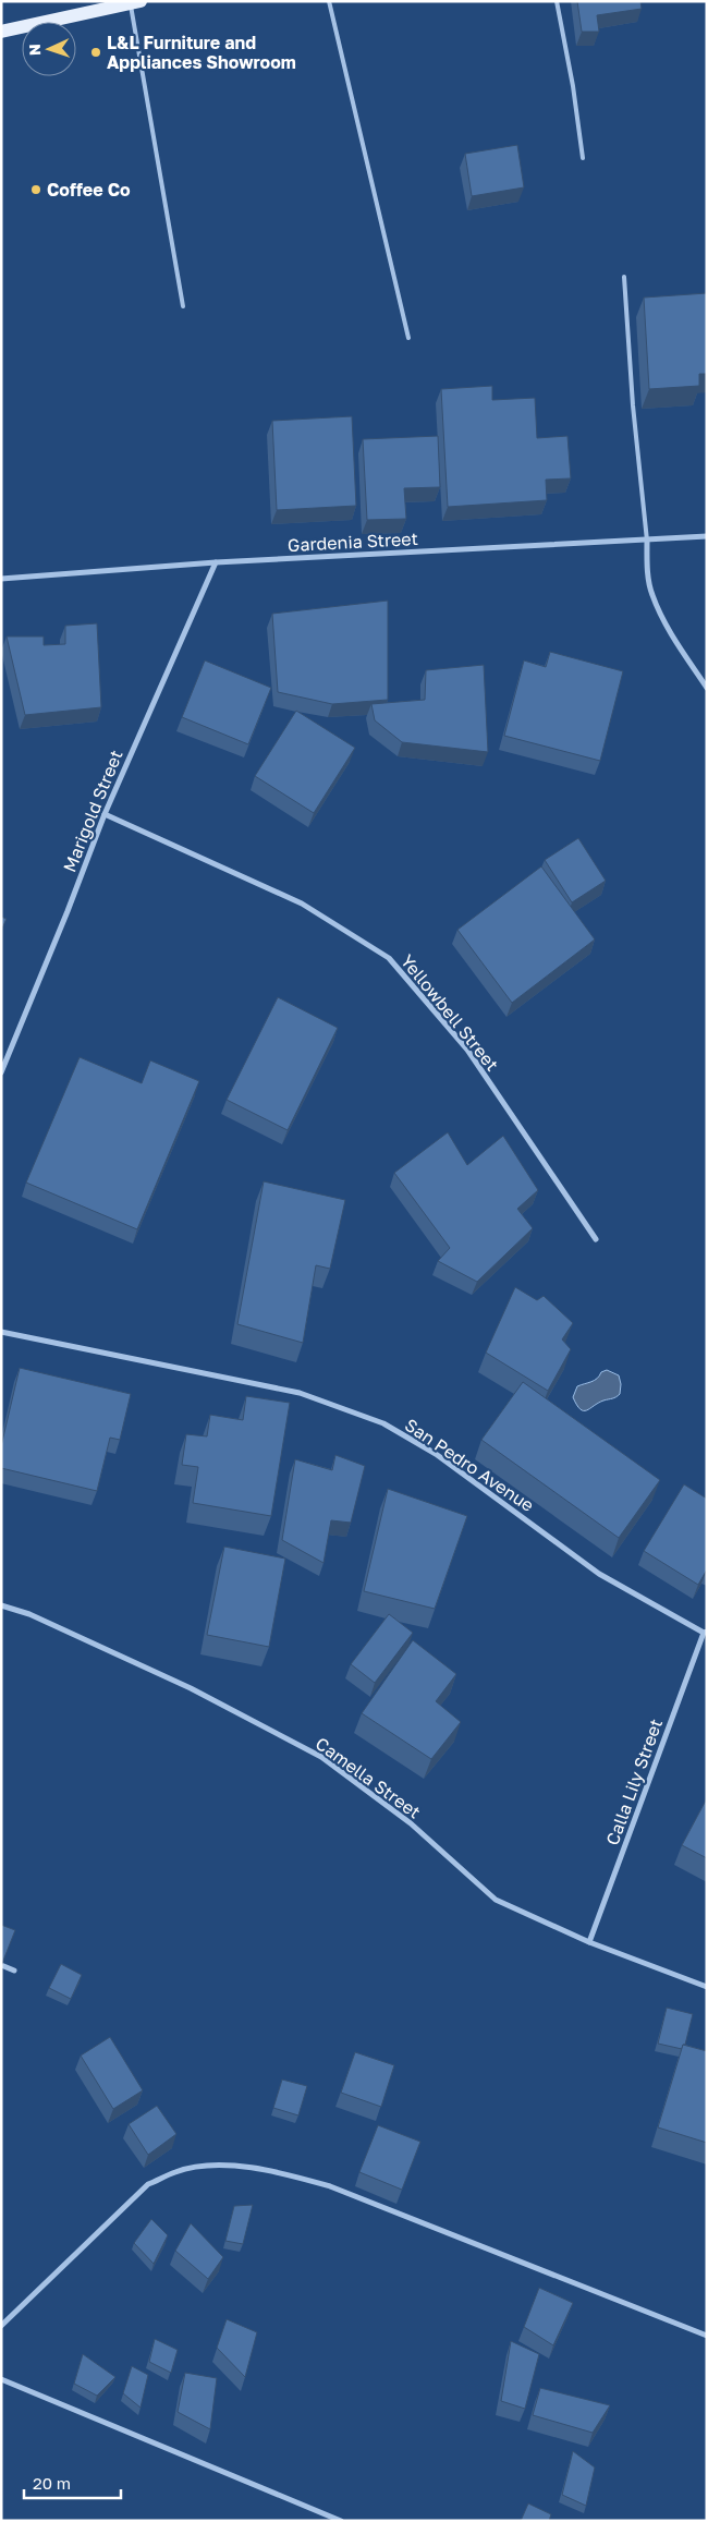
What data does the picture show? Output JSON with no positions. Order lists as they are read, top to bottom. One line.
{"streets":{"street":["Gardenia Street","Marigold Street","Yellowbell Street","San Pedro Avenue","Camella Street","Calla Lily Street"]},"crossings":[["Gardenia Street","Marigold Street"],["Marigold Street","Yellowbell Street"],["San Pedro Avenue","Calla Lily Street"],["Camella Street","Calla Lily Street"]],"places":["L&L Furniture and Appliances Showroom","Coffee Co"],"scale_bar":"20 m","north":"left"}
